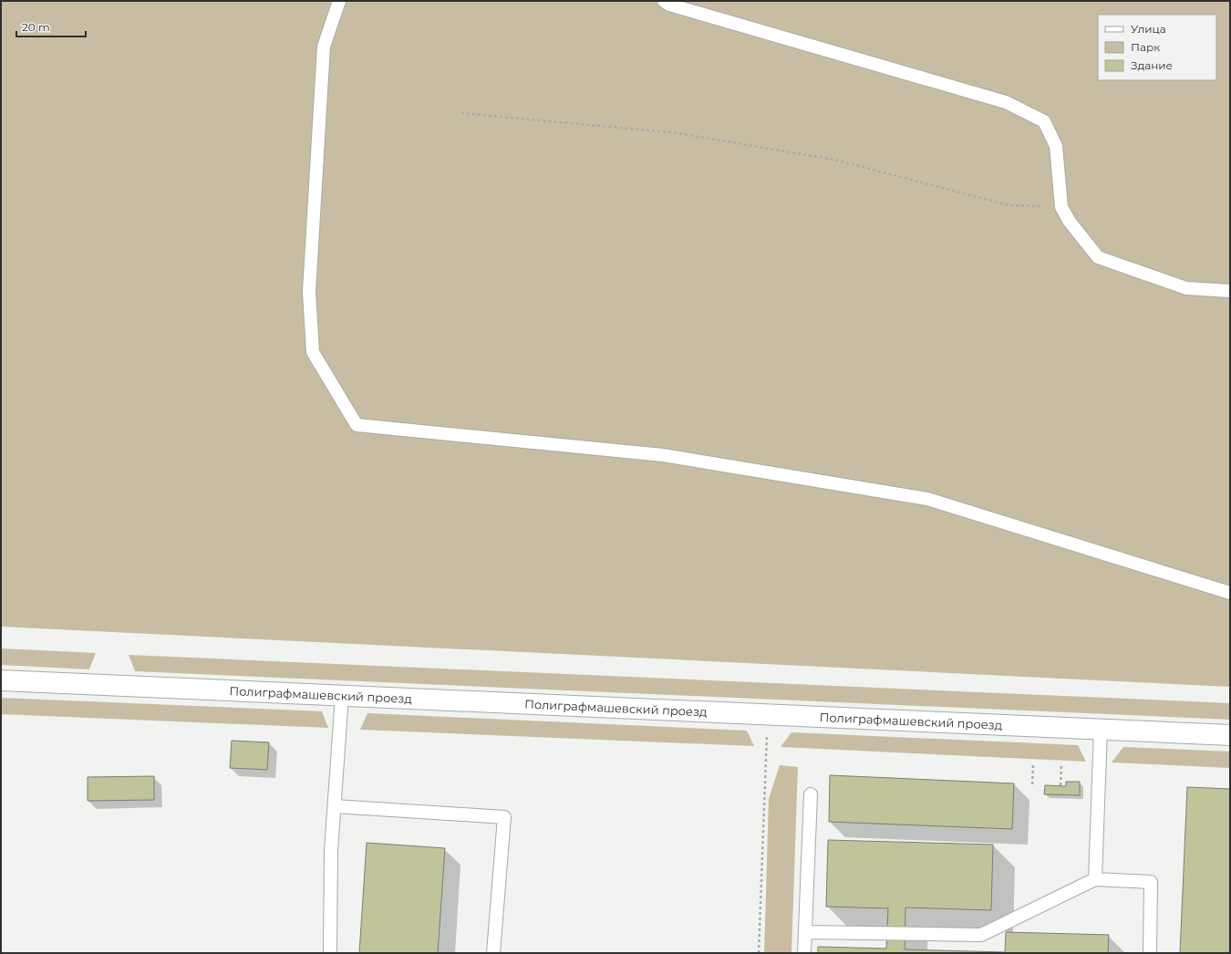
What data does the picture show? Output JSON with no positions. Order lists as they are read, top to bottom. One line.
{"streets":{"street":["Полиграфмашевский проезд"]},"legend":["Улица","Парк","Здание"],"scale_bar":"20 m"}
